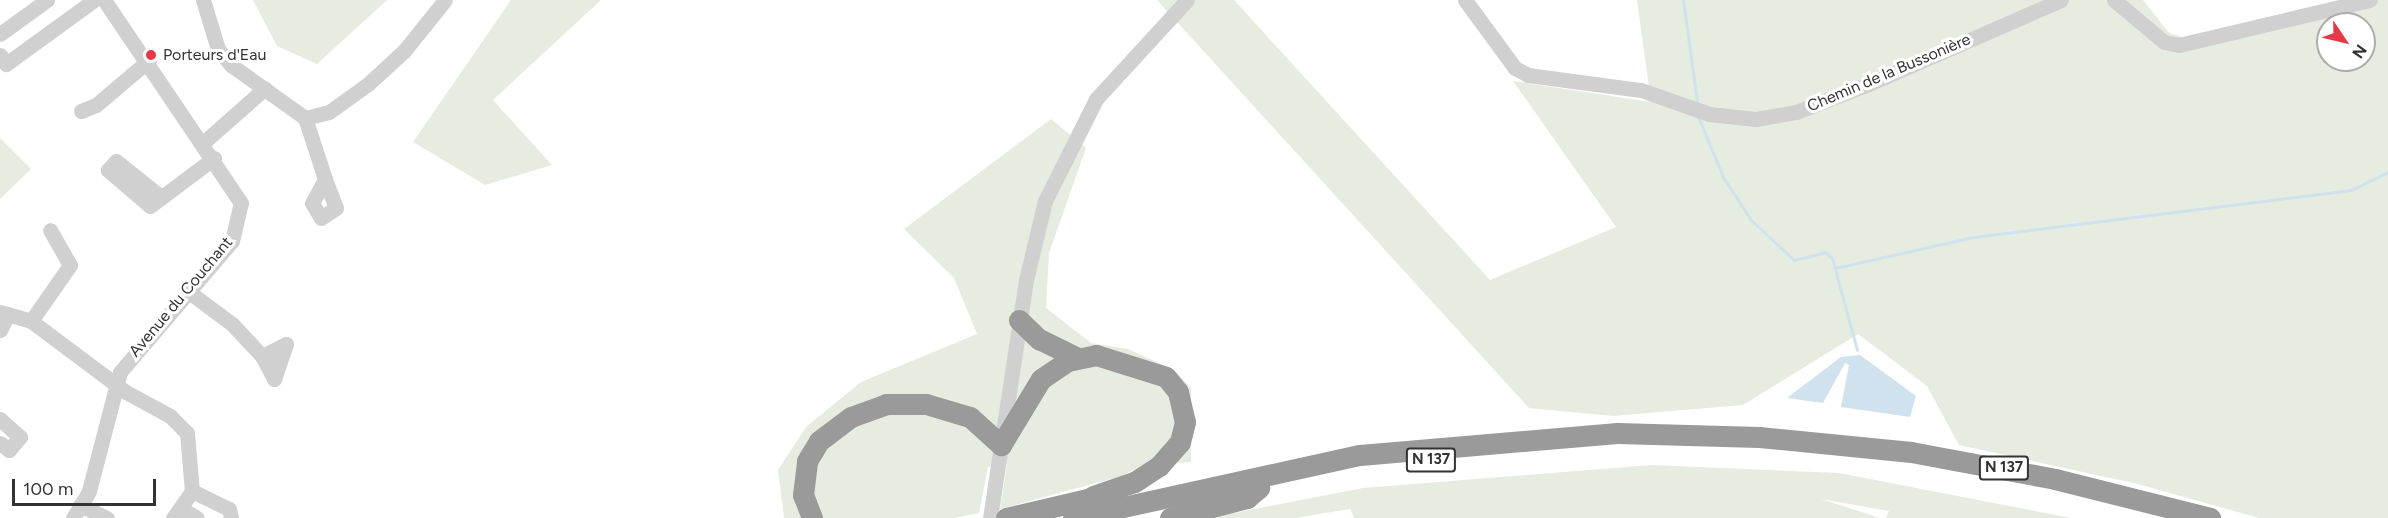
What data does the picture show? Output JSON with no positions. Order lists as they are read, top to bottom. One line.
{"streets":{"highway":["N 137"],"street":["Chemin de la Bussonière","Avenue du Couchant"]},"places":["Porteurs d'Eau"],"scale_bar":"100 m","north":"bottom right"}
